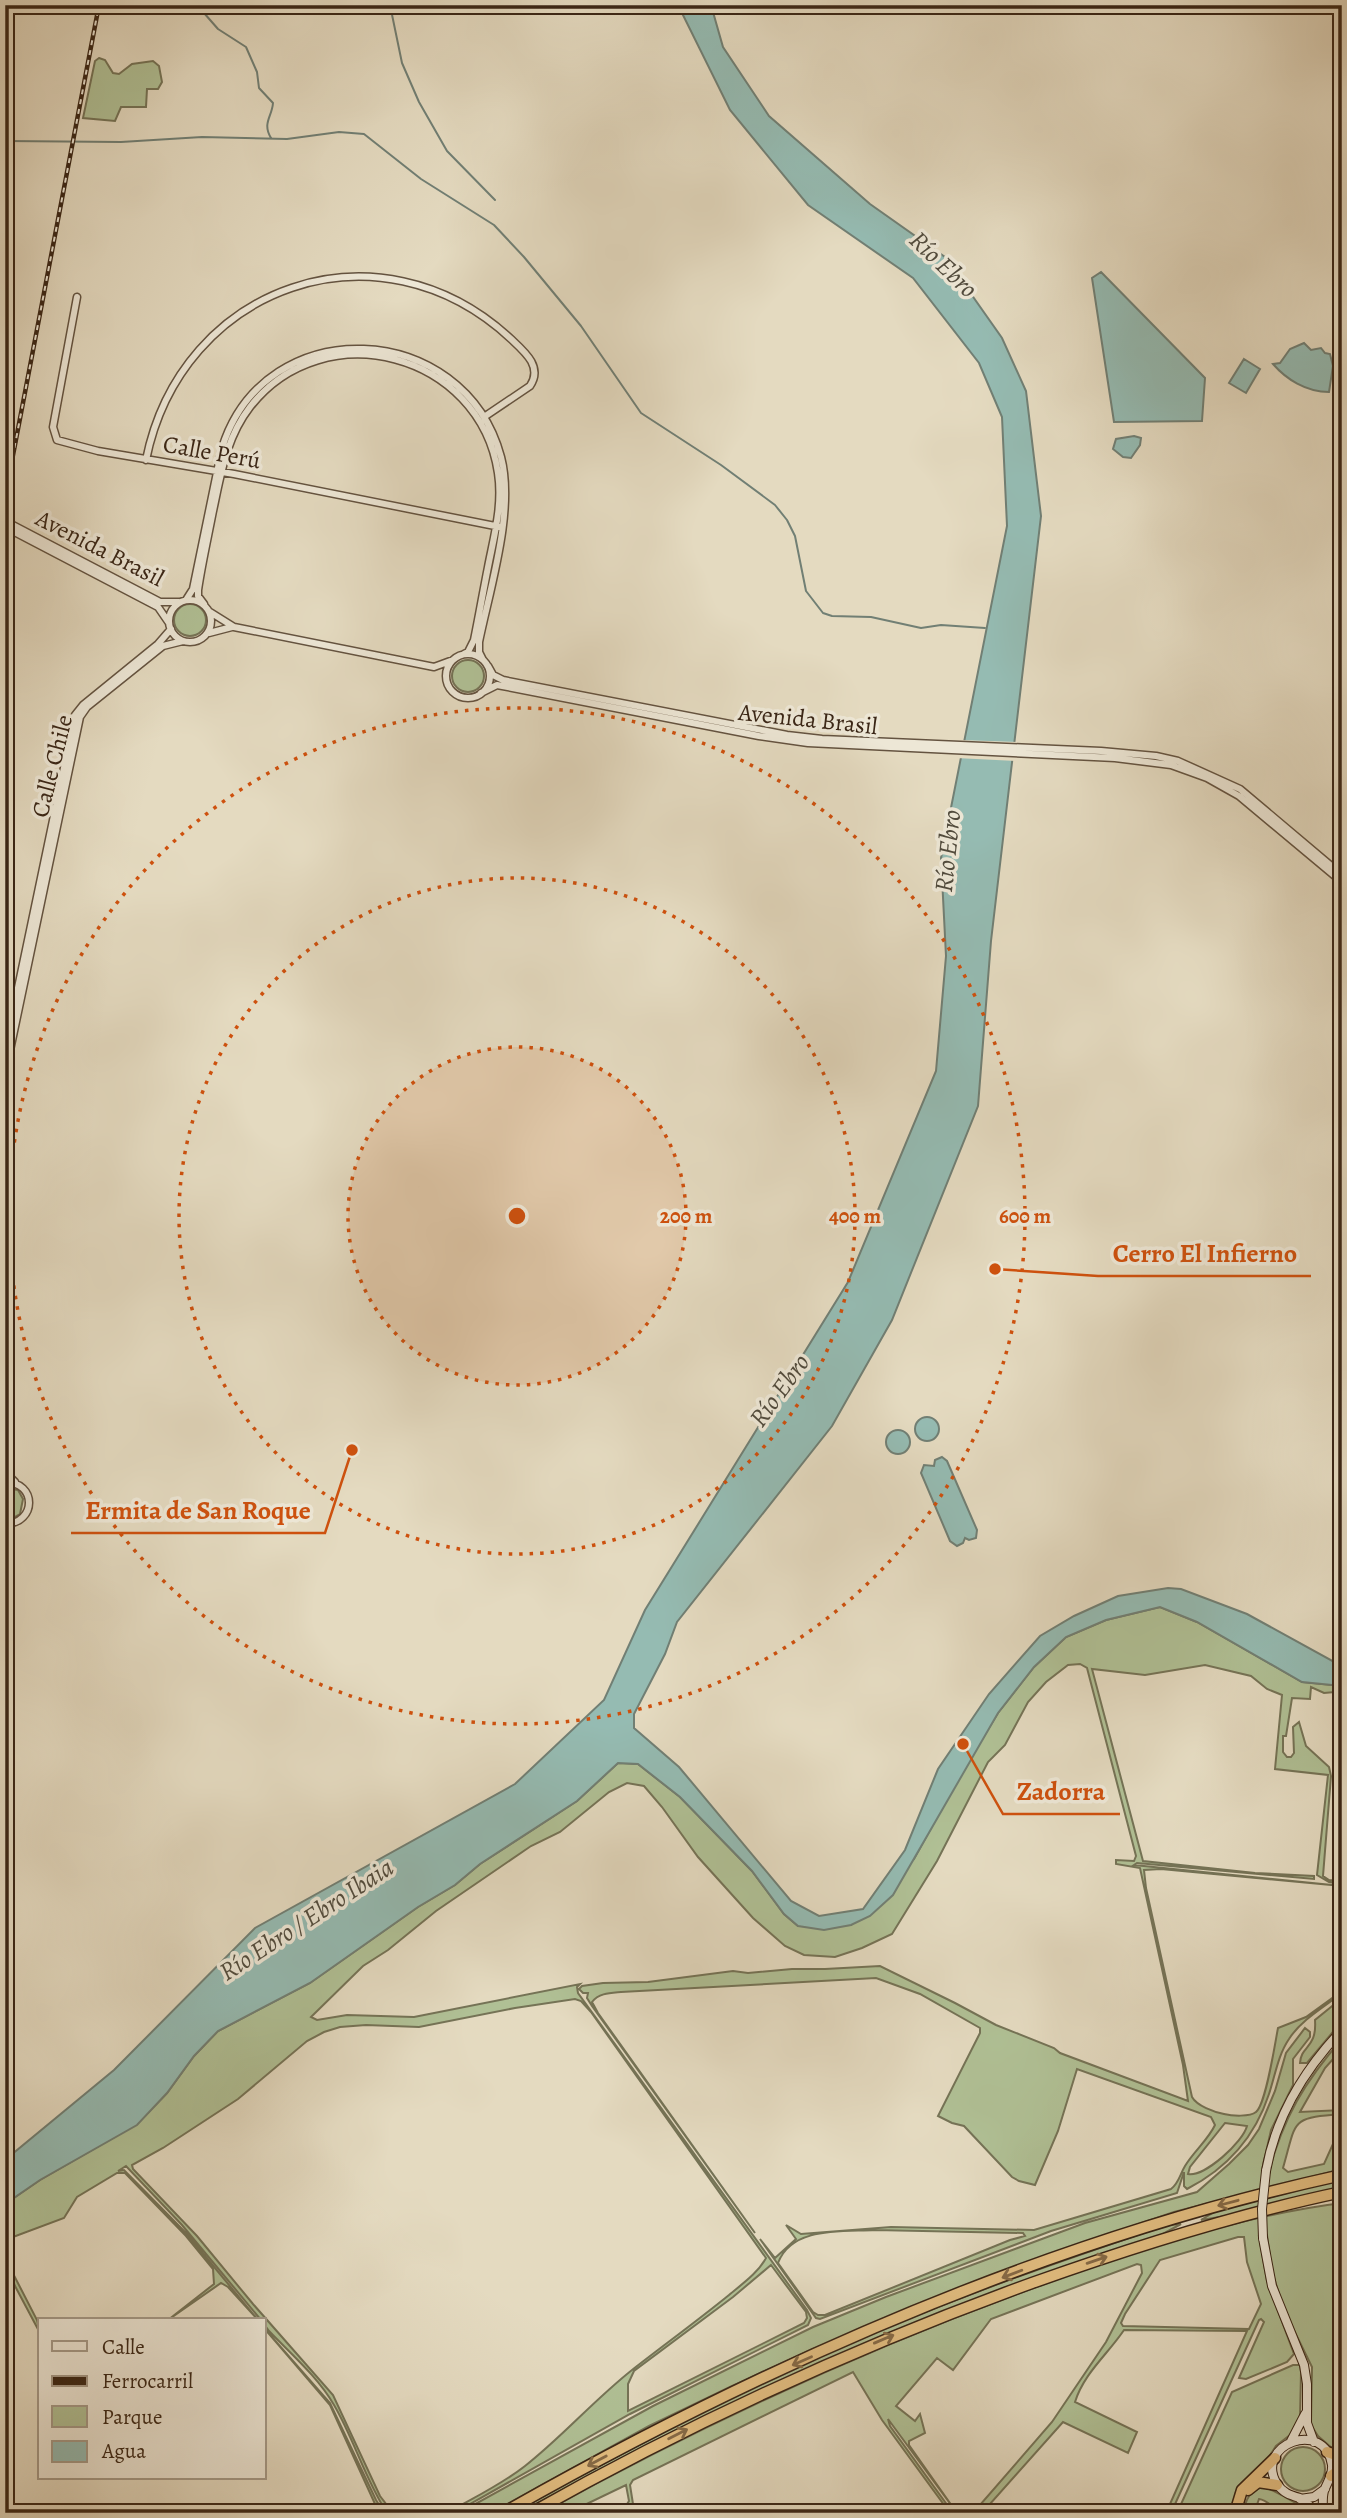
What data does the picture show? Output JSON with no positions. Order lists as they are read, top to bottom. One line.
{"streets":{"street":["Calle Perú","Avenida Brasil","Calle Chile"]},"crossings":[["Avenida Brasil","Calle Chile"]],"water":["Río Ebro","Río Ebro / Ebro Ibaia"],"places":["Cerro El Infierno","Ermita de San Roque","Zadorra"],"legend":["Calle","Ferrocarril","Parque","Agua"],"rings":["200 m","400 m","600 m"]}
